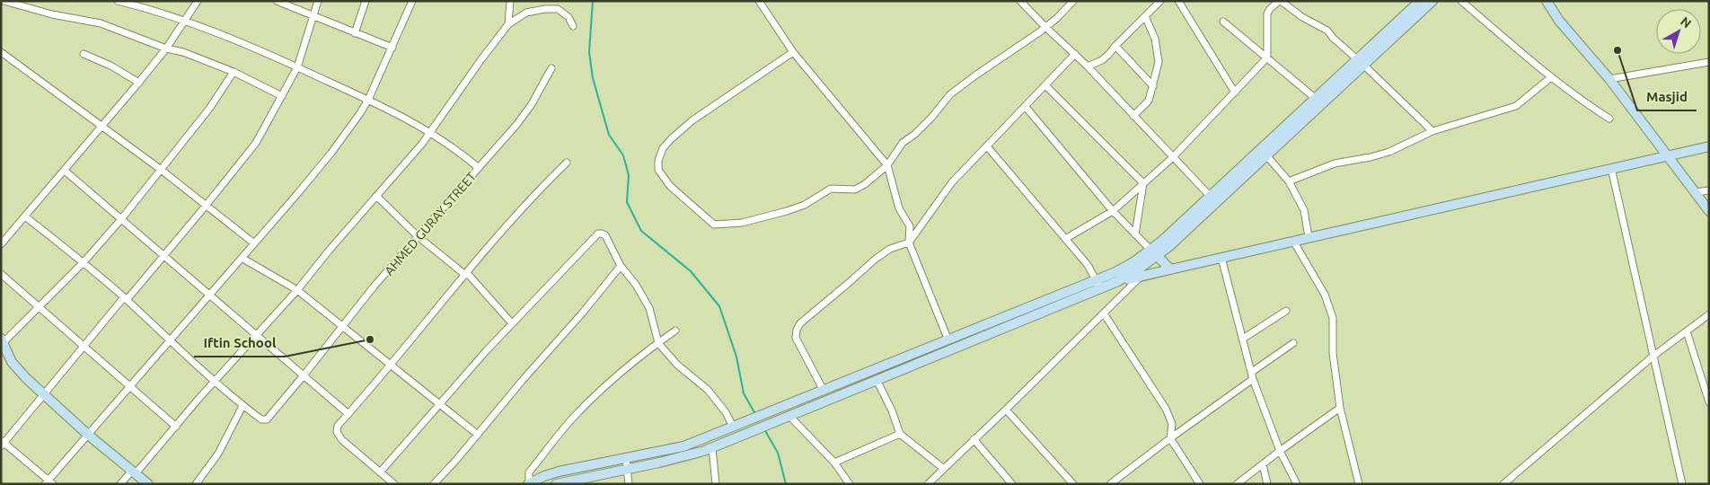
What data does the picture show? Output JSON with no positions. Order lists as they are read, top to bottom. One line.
{"streets":{"street":["AHMED GURAY STREET"]},"places":["Masjid","Iftin School"],"north":"top right"}
